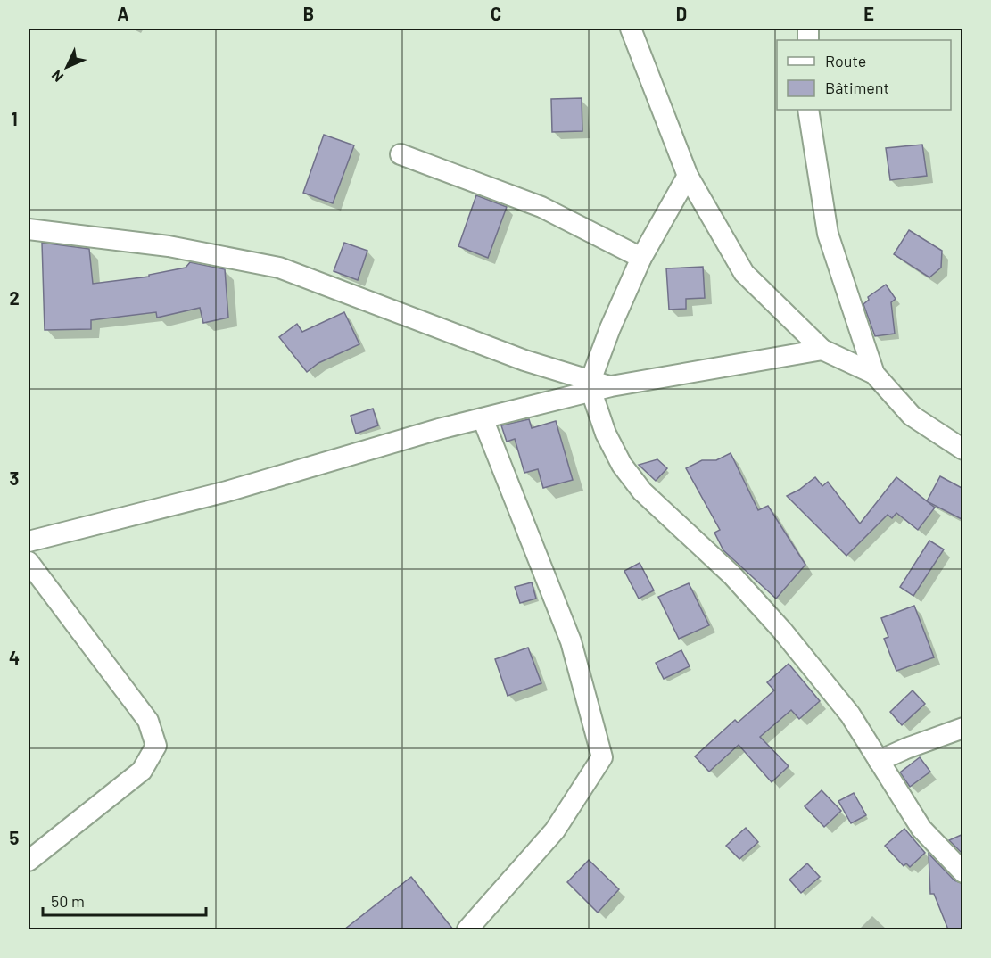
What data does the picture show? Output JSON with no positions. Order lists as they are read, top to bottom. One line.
{"legend":["Route","Bâtiment"],"scale_bar":"50 m","north":"bottom left","grid":{"columns":["A","B","C","D","E"],"rows":["1","2","3","4","5"]}}
